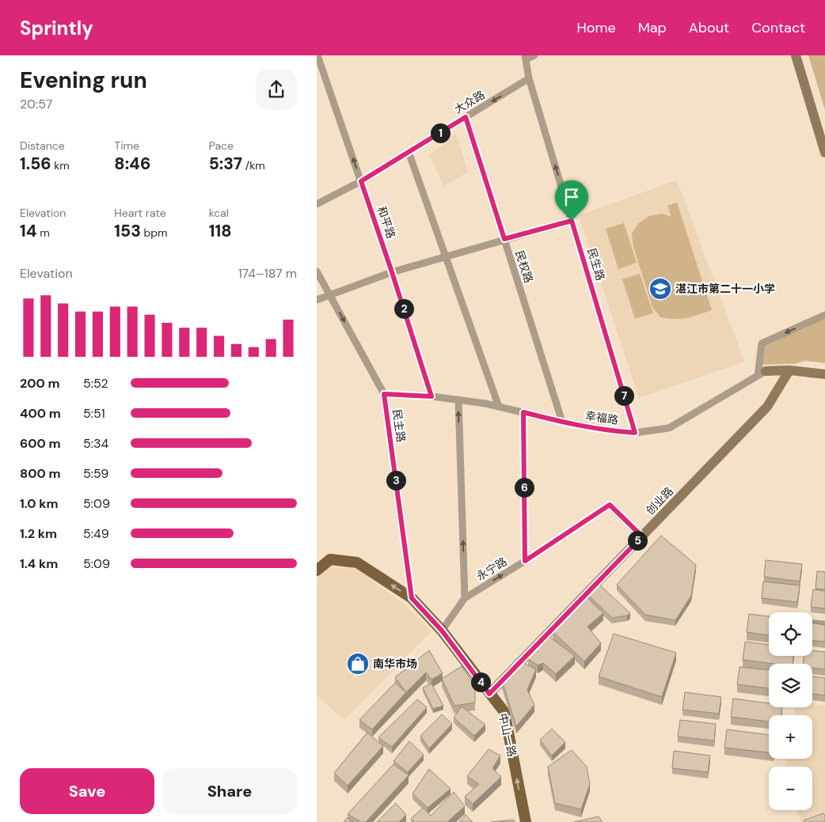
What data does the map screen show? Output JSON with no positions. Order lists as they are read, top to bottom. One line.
{"streets":{"main road":["中山一路"],"street":["大众路","和平路","民生路","民权路","幸福路","民主路","创业路","永宁路"]},"crossings":[["大众路","和平路"],["大众路","民生路"],["大众路","民权路"],["和平路","幸福路"],["民生路","幸福路"],["民权路","幸福路"],["幸福路","民主路"],["民主路","中山一路"],["创业路","永宁路"],["创业路","中山一路"]],"one_way":["和平路","民生路","中山一路"],"places":{"school or university":["湛江市第二十一小学"],"shop":["南华市场"]},"page":{"header":"Sprintly","nav":["Home","Map","About","Contact"],"heading":["Evening run","20:57"],"stats":[["Distance","1.56 km"],["Time","8:46"],["Pace","5:37 /km"],["Elevation","14 m"],["Heart rate","153 bpm"],["kcal","118"]],"pins":["1","2","7","3","6","5","4"],"chart":["Elevation","174–187 m"],"list":[{"name":"200 m","note":"5:52"},{"name":"400 m","note":"5:51"},{"name":"600 m","note":"5:34"},{"name":"800 m","note":"5:59"},{"name":"1.0 km","note":"5:09"},{"name":"1.2 km","note":"5:49"},{"name":"1.4 km","note":"5:09"}],"map_buttons":["+","−"],"buttons":["Save","Share"]}}
